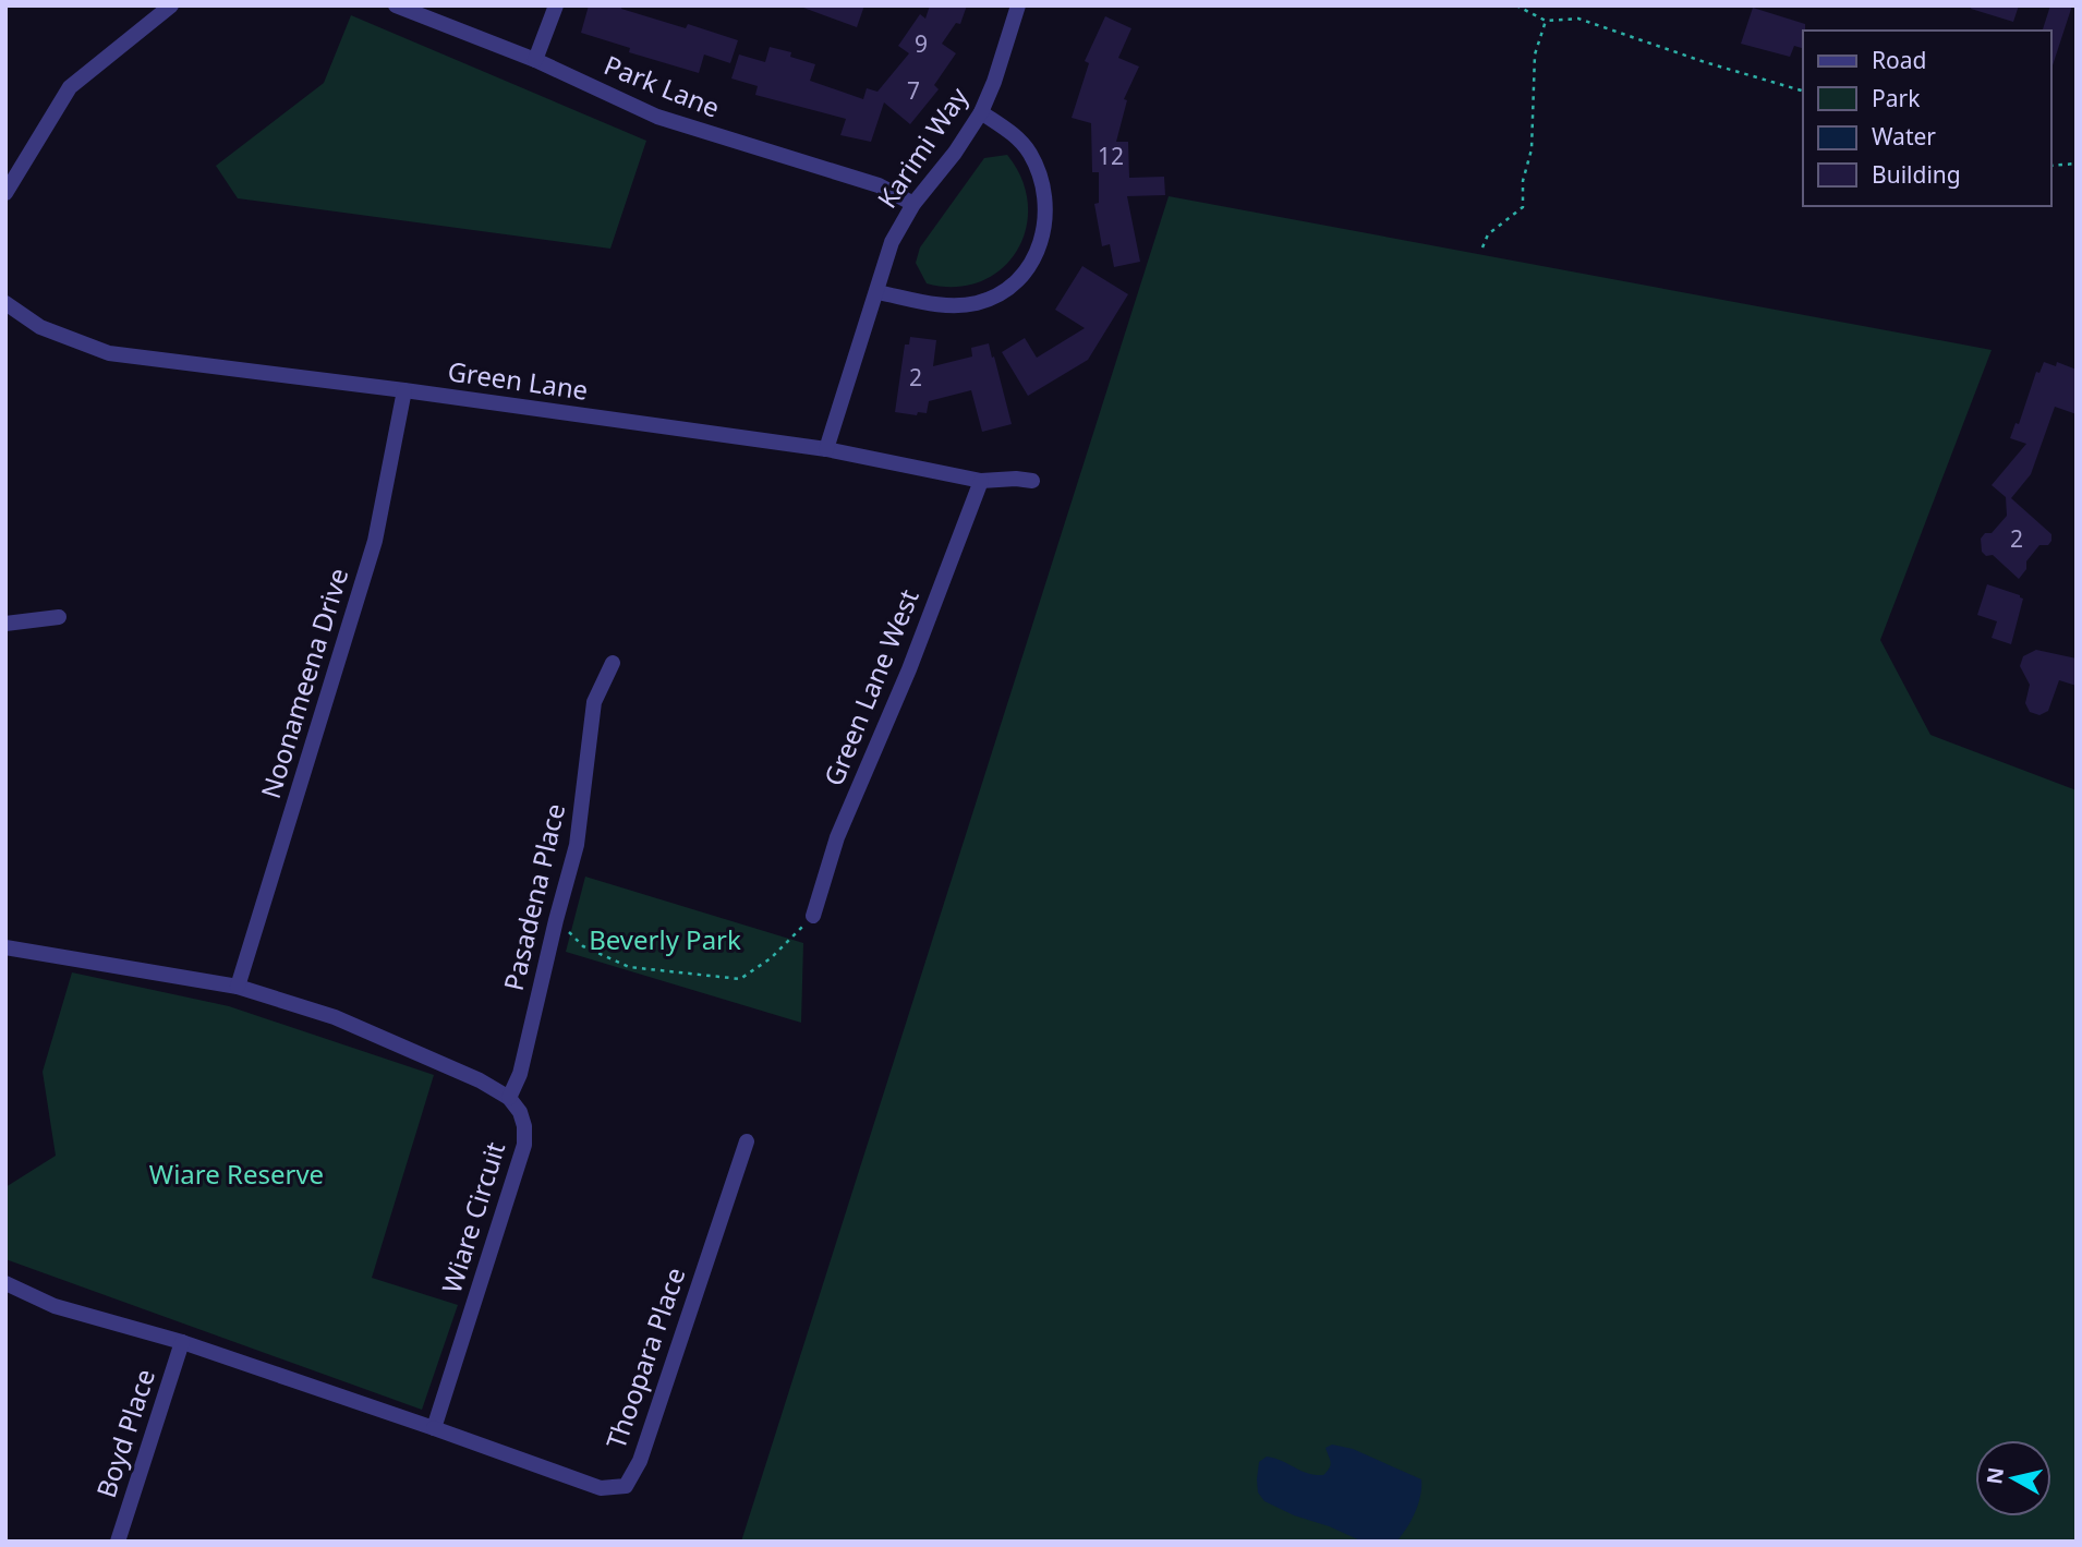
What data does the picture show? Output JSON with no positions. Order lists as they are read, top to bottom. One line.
{"streets":{"street":["Park Lane","Karimi Way","Green Lane","Noonameena Drive","Green Lane West","Pasadena Place","Wiare Circuit","Thoopara Place","Boyd Place"]},"crossings":[["Park Lane","Karimi Way"],["Karimi Way","Green Lane"],["Green Lane","Noonameena Drive"],["Green Lane","Green Lane West"],["Pasadena Place","Wiare Circuit"],["Wiare Circuit","Thoopara Place"]],"parks":["Beverly Park","Wiare Reserve"],"house_numbers":["9","7","12","2","2"],"legend":["Road","Park","Water","Building"],"north":"left"}
